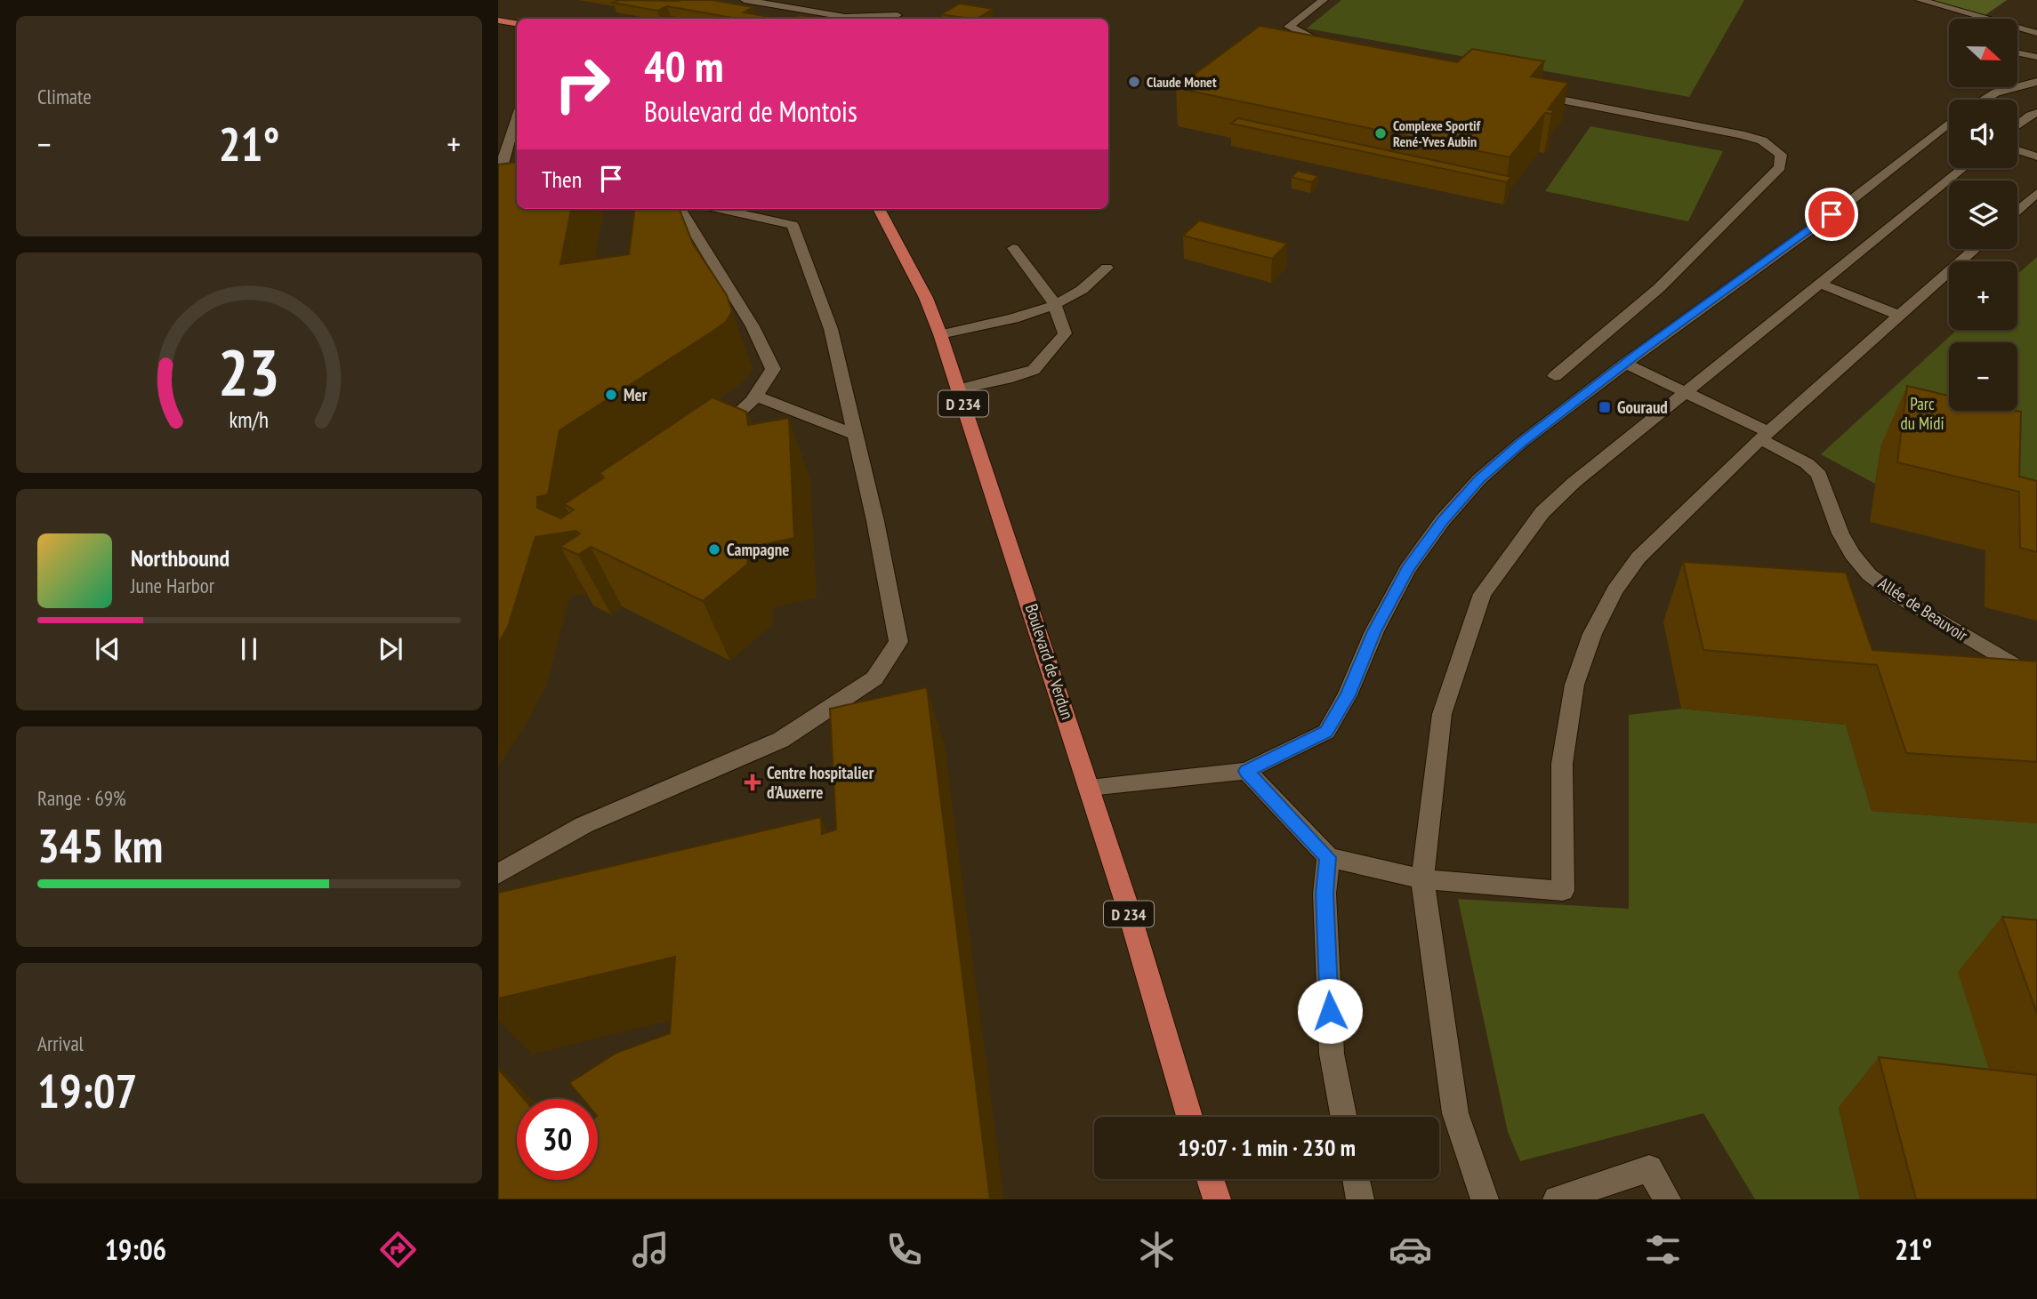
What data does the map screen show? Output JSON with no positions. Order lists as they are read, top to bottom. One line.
{"streets":{"main road":["D 234","Boulevard de Verdun"],"street":["Allée de Beauvoir"]},"parks":["Parc du Midi"],"places":{"other":["Claude Monet","Complexe Sportif René-Yves Aubin","Mer","Campagne"],"transit":["Gouraud"],"health":["Centre hospitalier d’Auxerre"]},"north":"right","page":{"tile":["Climate",["Range · 69%","345 km"],["Arrival","19:07"]],"map_buttons":["+","−"],"turn":["40 m","Boulevard de Montois"],"heat":["−","21°","+"],"then":"Then","song":["Northbound","June Harbor"],"limit":"30","trip":"19:07 · 1 min · 230 m","tabs":["19:06","21°"],"gauge":["23","km/h"]}}
